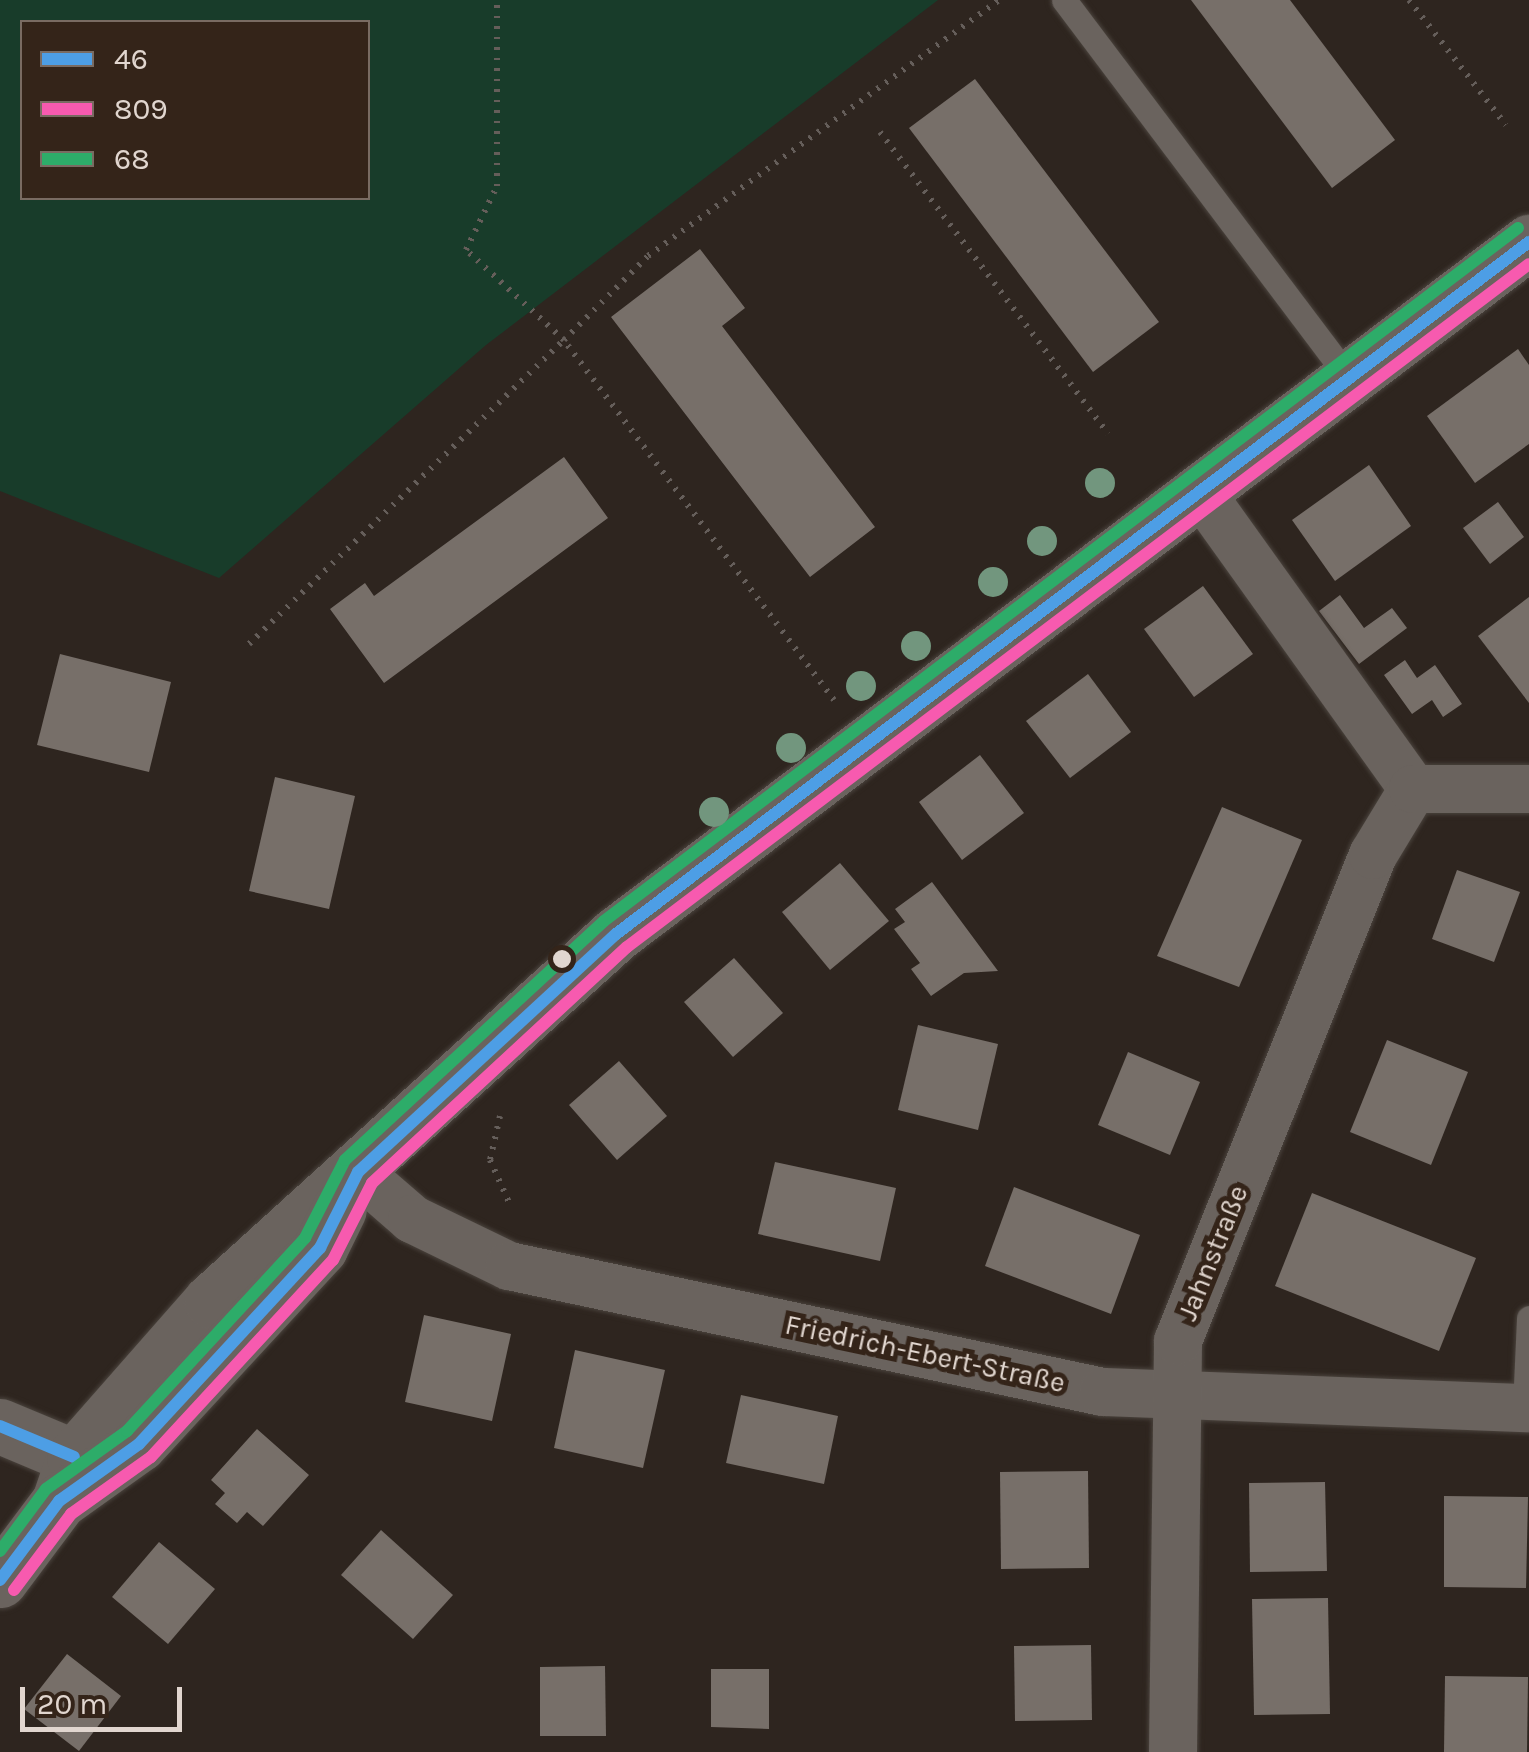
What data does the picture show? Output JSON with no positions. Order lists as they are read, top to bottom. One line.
{"streets":{"street":["Jahnstraße","Friedrich-Ebert-Straße"]},"crossings":[["Jahnstraße","Friedrich-Ebert-Straße"]],"lines":["transit line 68","transit line 46","transit line 809"],"legend":["46","809","68"],"scale_bar":"20 m"}
